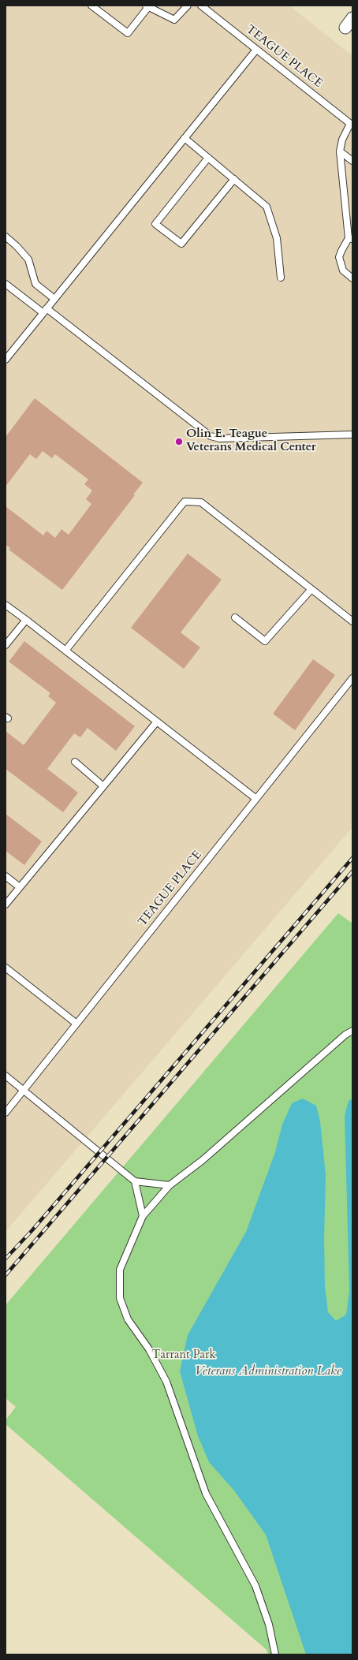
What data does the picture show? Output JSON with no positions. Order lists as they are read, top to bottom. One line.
{"streets":{"lane":["TEAGUE PLACE"]},"water":["Veterans Administration Lake"],"parks":["Tarrant Park"],"places":["Olin E. Teague Veterans Medical Center"]}
